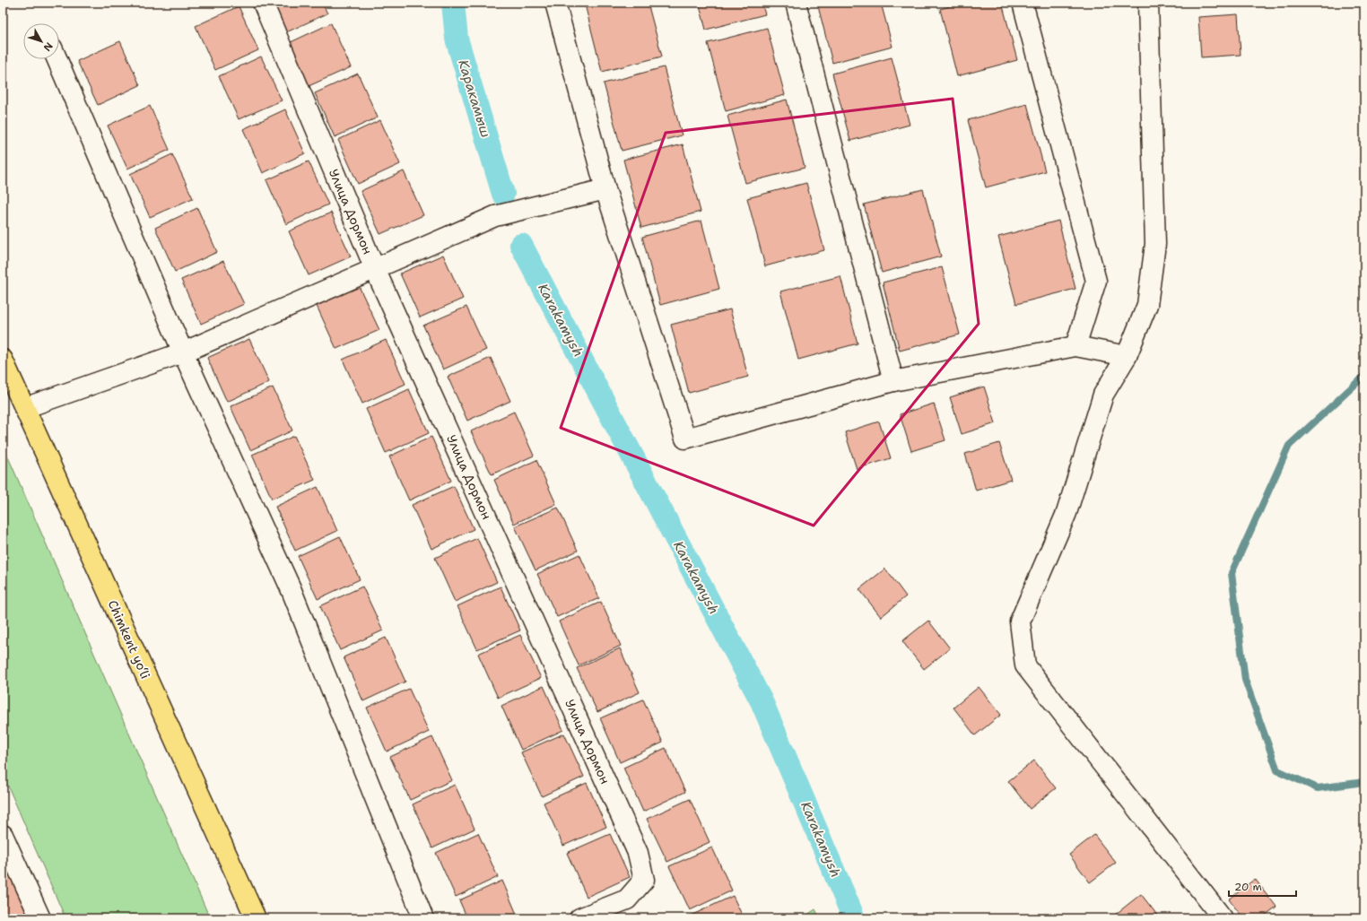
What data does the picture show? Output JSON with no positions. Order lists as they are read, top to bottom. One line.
{"streets":{"highway":["Chimkent yo‘li"],"street":["Улица Дормон"]},"water":["Каракамыш","Karakamysh"],"scale_bar":"20 m","north":"bottom right"}
